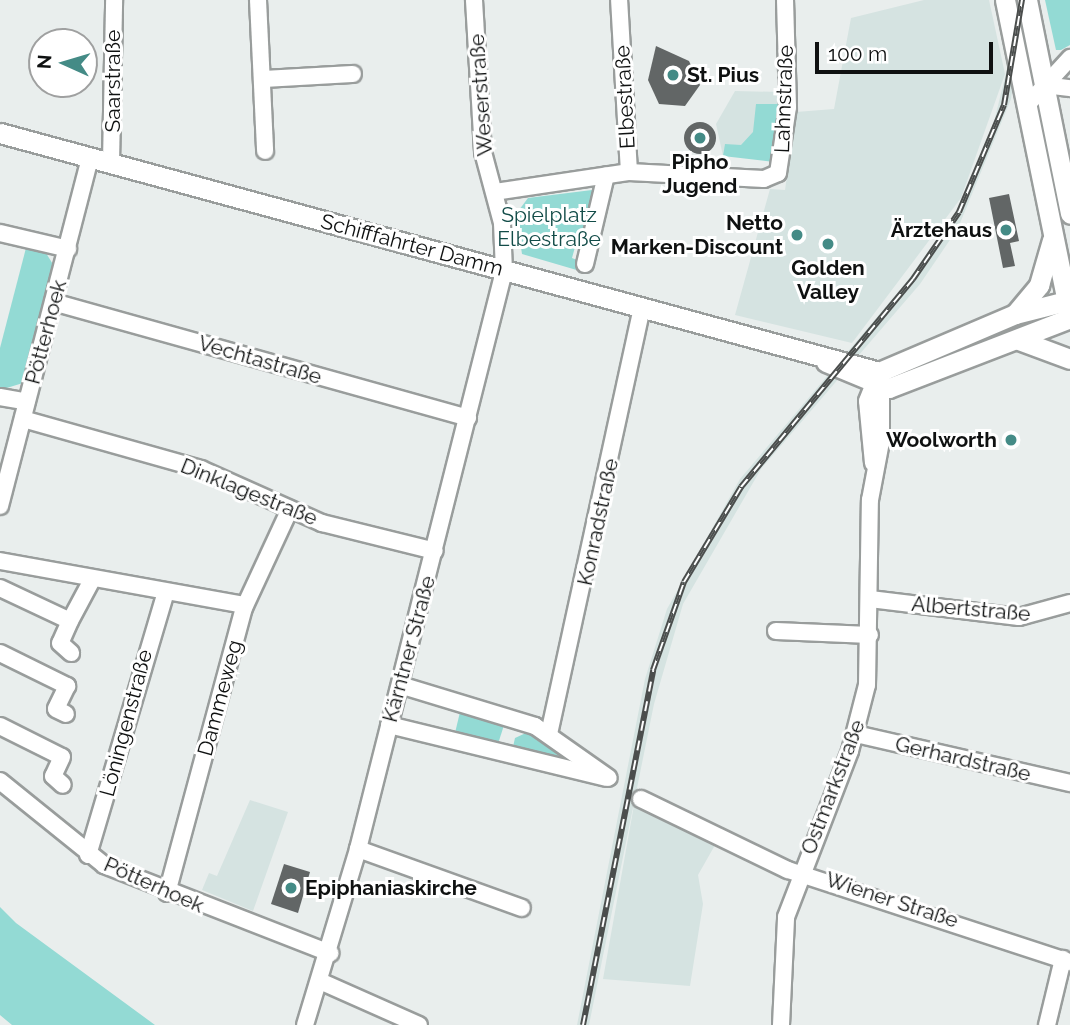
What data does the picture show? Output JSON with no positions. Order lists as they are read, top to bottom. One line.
{"streets":{"main road":["Schifffahrter Damm"],"street":["Saarstraße","Weserstraße","Elbestraße","Lahnstraße","Pötterhoek","Vechtastraße","Dinklagestraße","Konradstraße","Albertstraße","Kärntner Straße","Dammeweg","Löningenstraße","Gerhardstraße","Ostmarkstraße","Wiener Straße"]},"crossings":[["Saarstraße","Schifffahrter Damm"],["Weserstraße","Elbestraße"],["Weserstraße","Schifffahrter Damm"],["Weserstraße","Kärntner Straße"],["Elbestraße","Lahnstraße"],["Schifffahrter Damm","Pötterhoek"],["Schifffahrter Damm","Konradstraße"],["Schifffahrter Damm","Kärntner Straße"],["Schifffahrter Damm","Ostmarkstraße"],["Pötterhoek","Vechtastraße"],["Pötterhoek","Dinklagestraße"],["Pötterhoek","Kärntner Straße"],["Pötterhoek","Dammeweg"],["Pötterhoek","Löningenstraße"],["Vechtastraße","Kärntner Straße"],["Dinklagestraße","Kärntner Straße"],["Dinklagestraße","Dammeweg"],["Albertstraße","Ostmarkstraße"],["Gerhardstraße","Ostmarkstraße"],["Ostmarkstraße","Wiener Straße"]],"parks":["Spielplatz Elbestraße"],"places":["St. Pius","Pipho Jugend","Ärztehaus","Netto Marken-Discount","Golden Valley","Woolworth","Epiphaniaskirche"],"scale_bar":"100 m","north":"left"}
